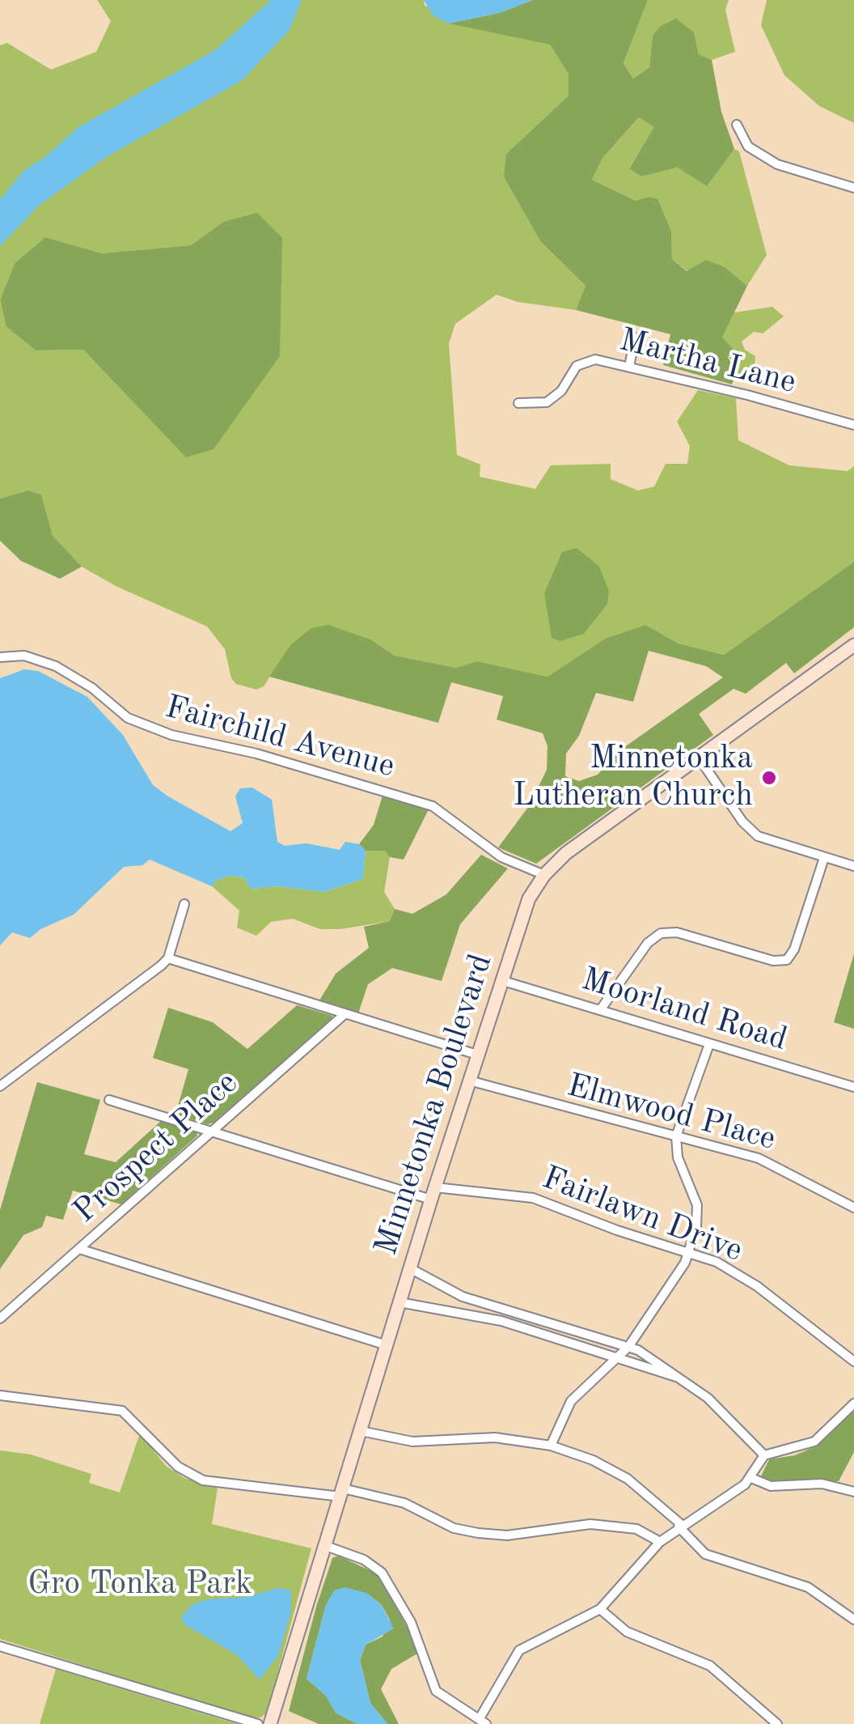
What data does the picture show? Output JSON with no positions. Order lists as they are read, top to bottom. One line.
{"streets":{"main road":["Minnetonka Boulevard"],"street":["Martha Lane","Fairchild Avenue","Moorland Road","Elmwood Place","Prospect Place","Fairlawn Drive"]},"crossings":[["Fairchild Avenue","Minnetonka Boulevard"],["Moorland Road","Minnetonka Boulevard"],["Minnetonka Boulevard","Elmwood Place"],["Minnetonka Boulevard","Fairlawn Drive"],["Prospect Place","Fairlawn Drive"]],"parks":["Gro Tonka Park"],"places":["Minnetonka Lutheran Church"]}
